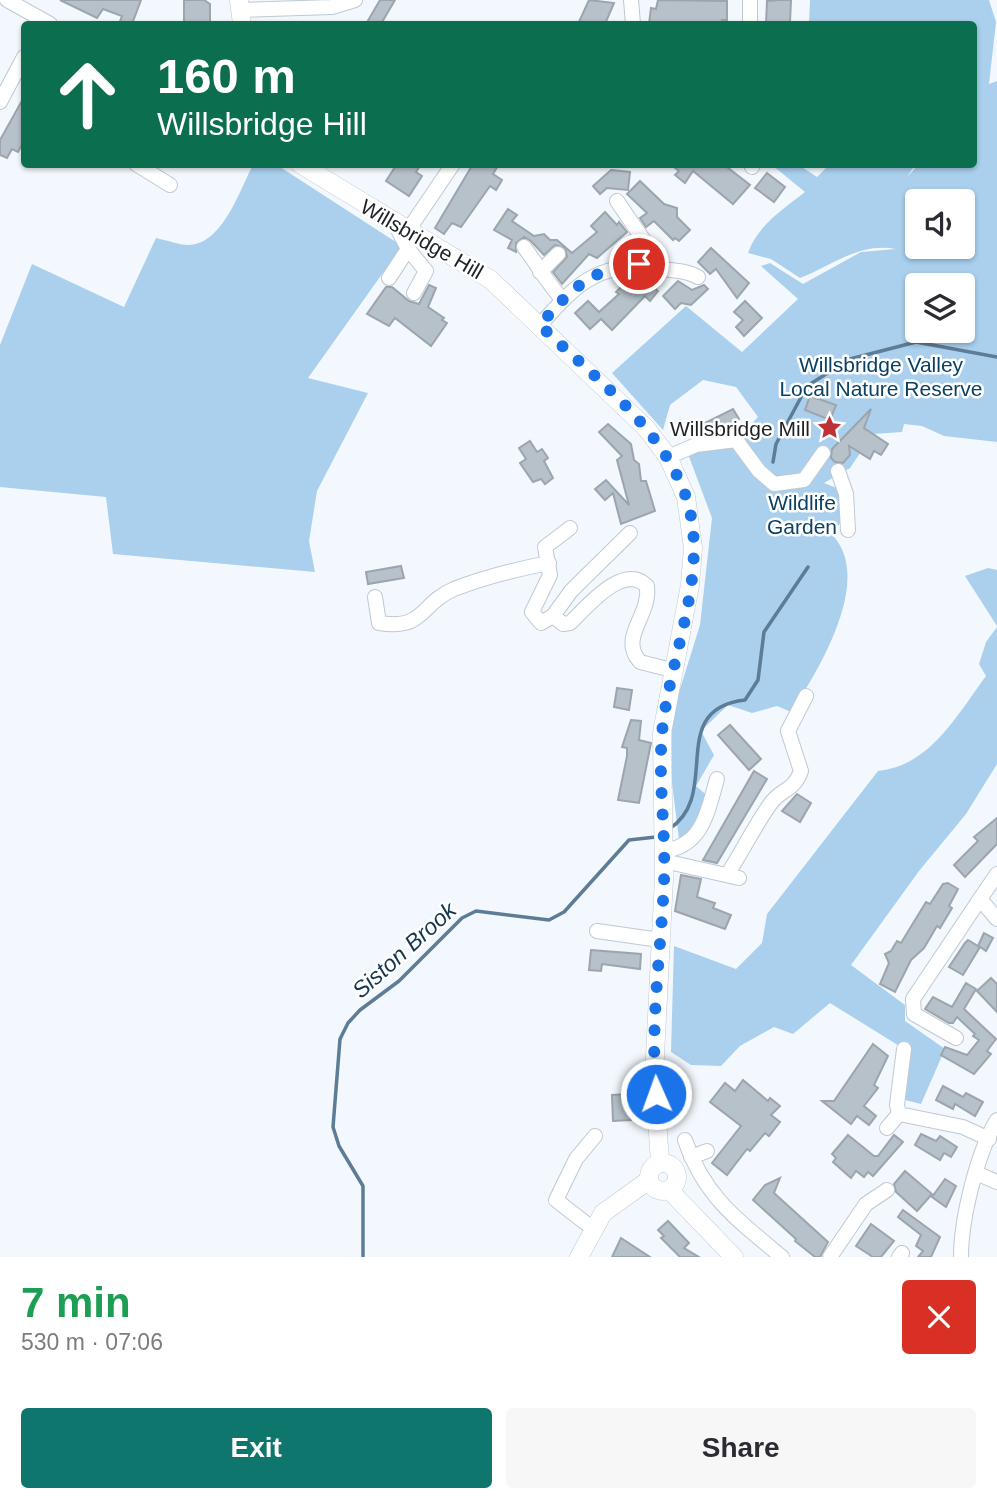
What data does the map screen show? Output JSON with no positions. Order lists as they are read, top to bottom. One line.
{"streets":{"main road":["Willsbridge Hill"]},"water":["Siston Brook"],"parks":["Willsbridge Valley Local Nature Reserve","Wildlife Garden"],"places":{"place":["Willsbridge Mill"]},"page":{"turn":["160 m","Willsbridge Hill"],"heading":["7 min","530 m · 07:06"],"buttons":["Exit","Share"]}}
